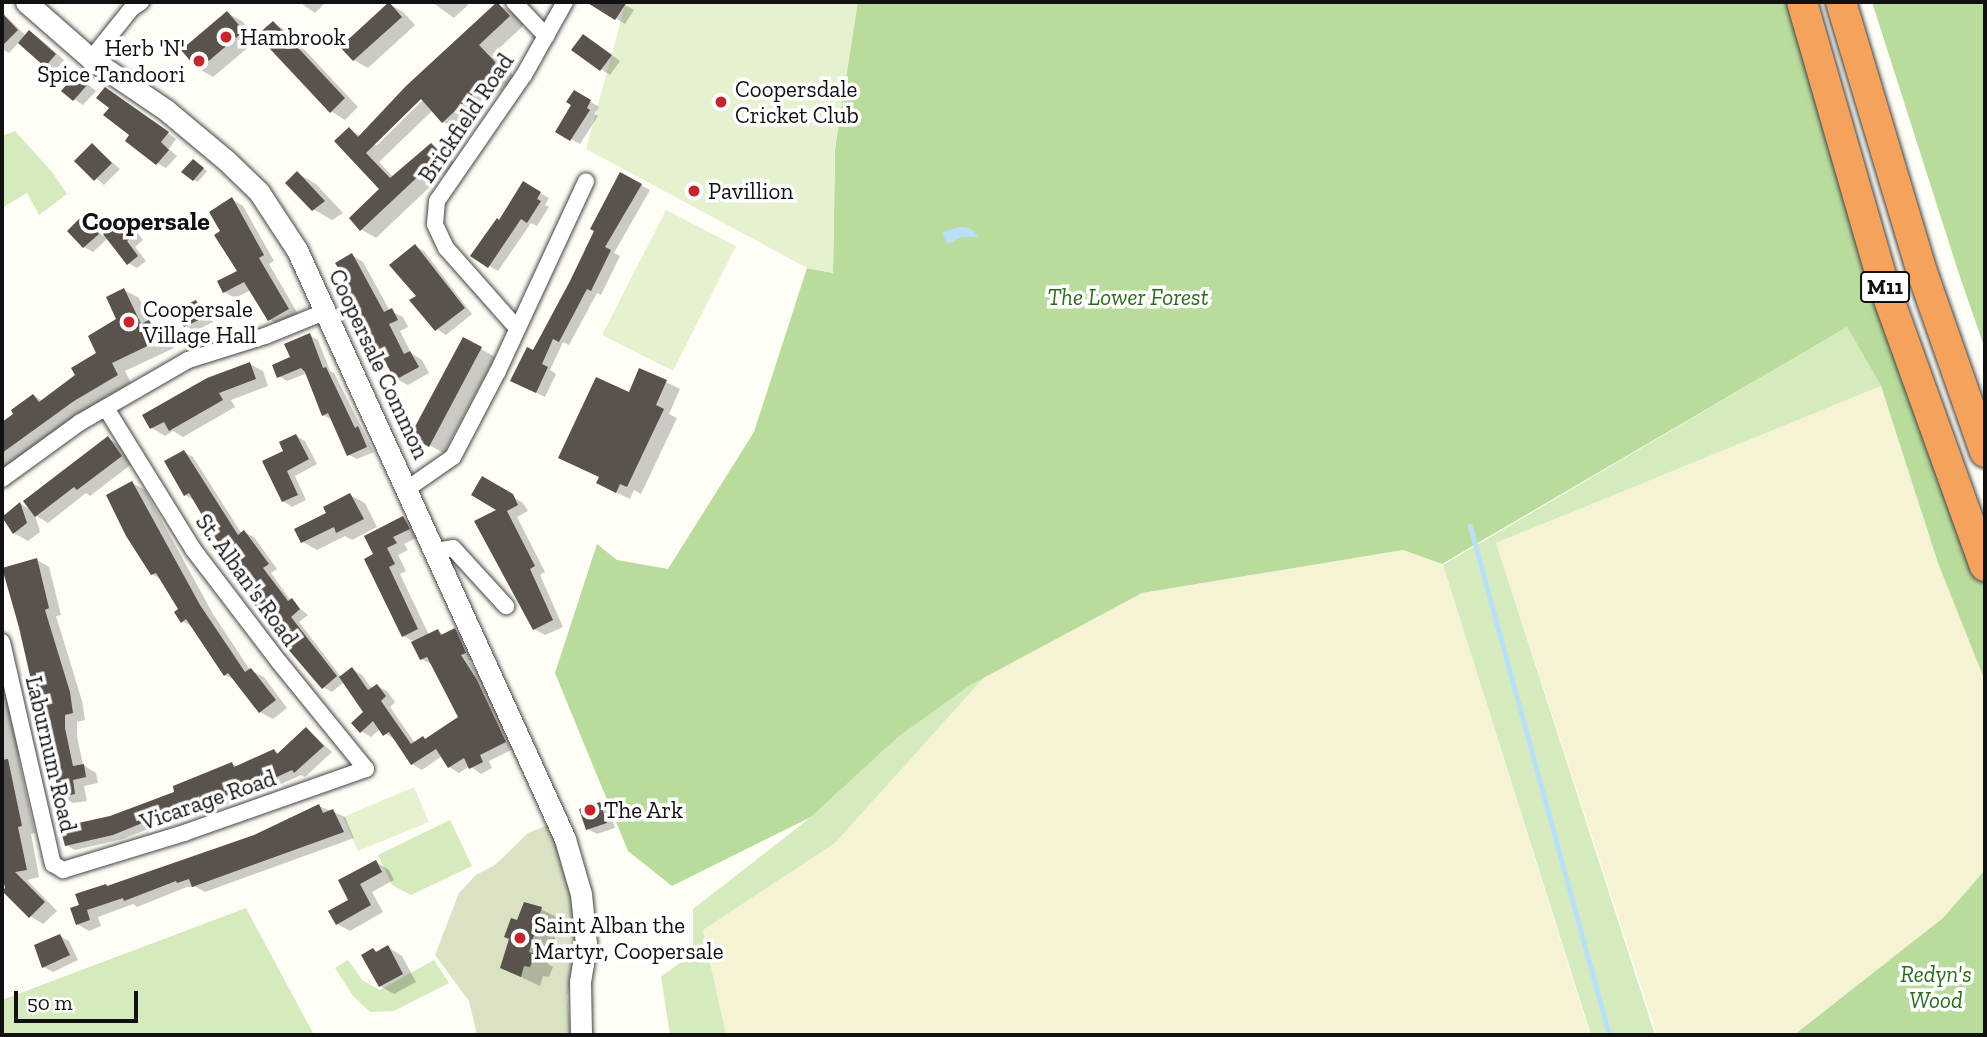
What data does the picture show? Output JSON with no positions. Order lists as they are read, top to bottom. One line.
{"streets":{"highway":["M11"],"street":["Brickfield Road","Coopersale Common","St. Alban's Road","Laburnum Road","Vicarage Road"]},"crossings":[["St. Alban's Road","Vicarage Road"],["Laburnum Road","Vicarage Road"]],"districts":["Coopersale"],"parks":["The Lower Forest","Redyn's Wood"],"places":["Hambrook","Herb 'N' Spice Tandoori","Coopersdale Cricket Club","Pavillion","Coopersale Village Hall","The Ark","Saint Alban the Martyr, Coopersale"],"scale_bar":"50 m"}
